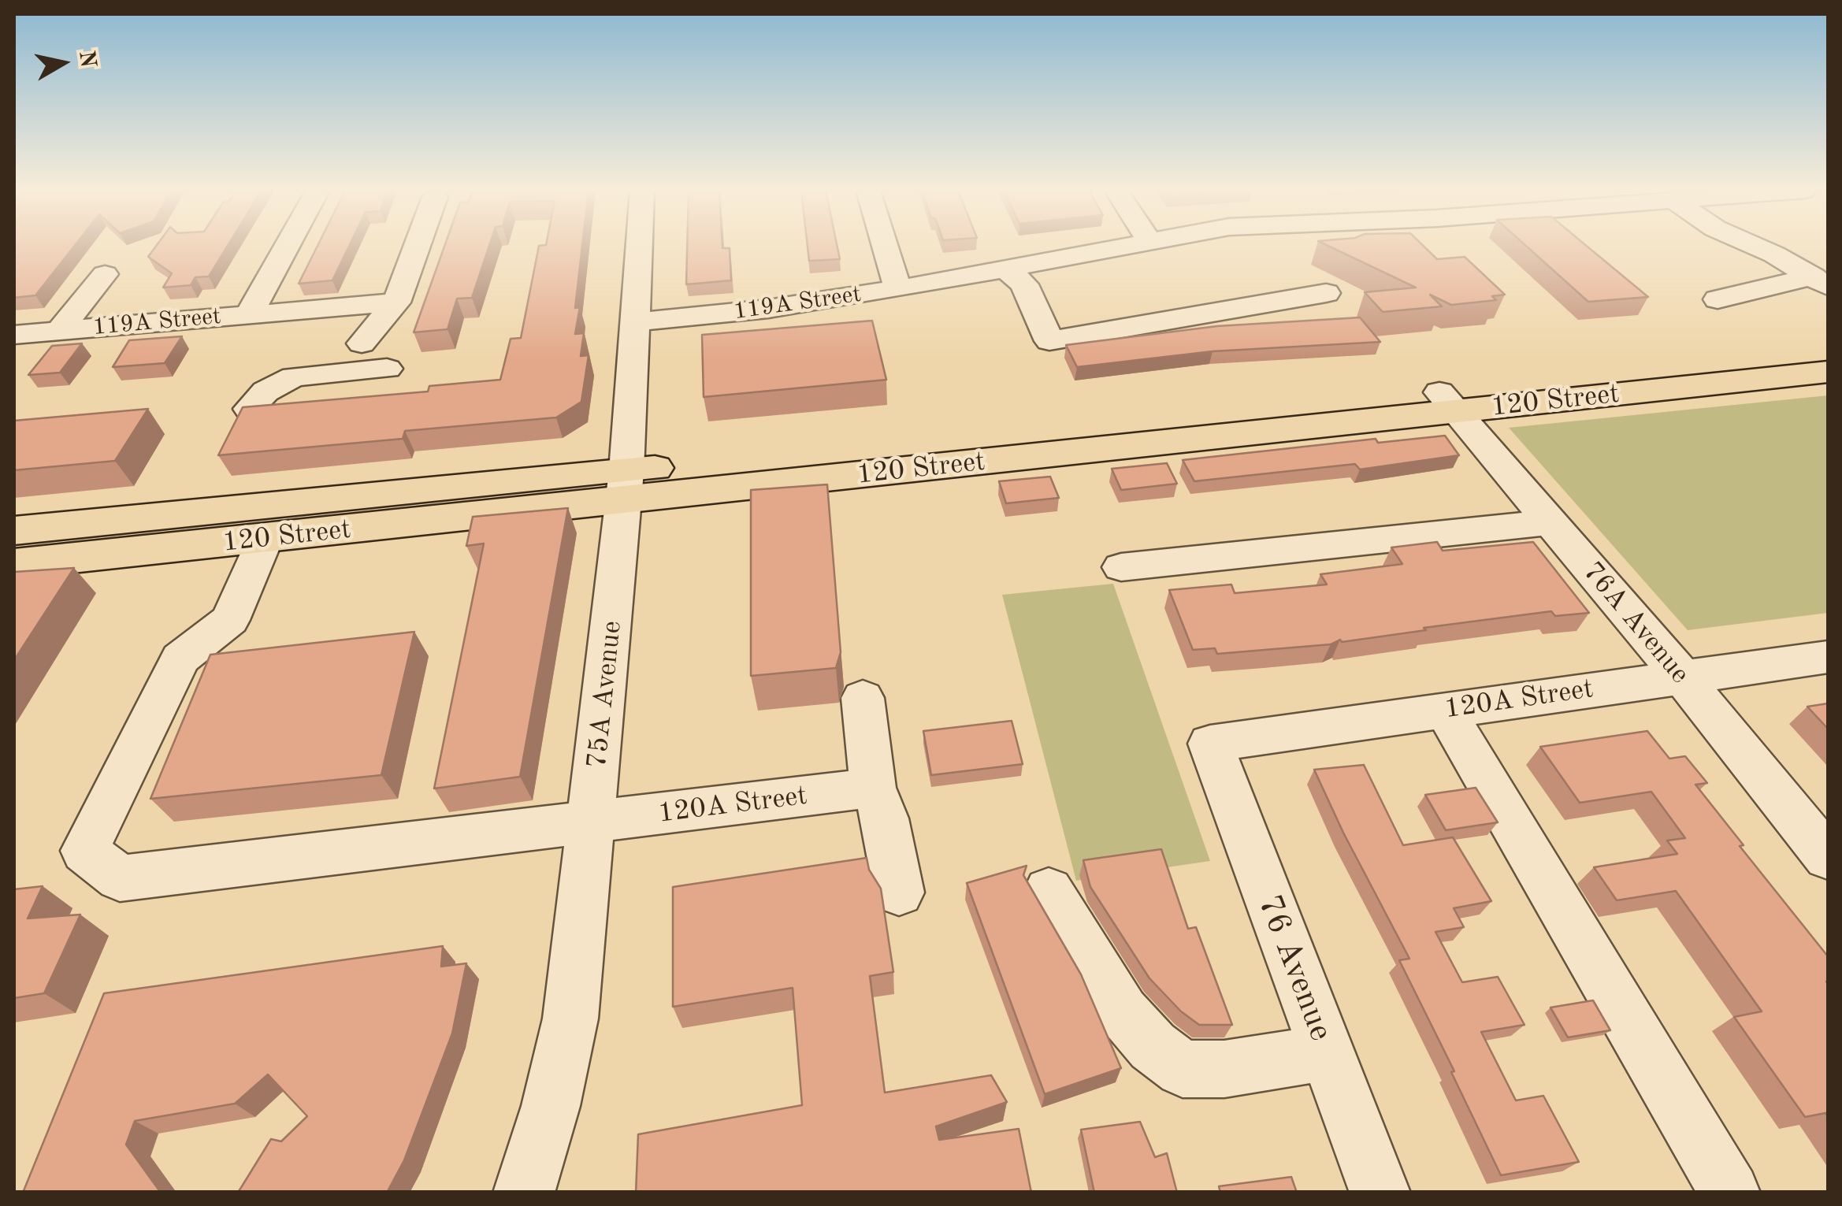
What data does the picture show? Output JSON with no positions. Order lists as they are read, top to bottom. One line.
{"streets":{"main road":["120 Street"],"street":["119A Street","76A Avenue","75A Avenue","120A Street","76 Avenue"]},"crossings":[["119A Street","75A Avenue"],["120 Street","76A Avenue"],["120 Street","75A Avenue"],["120 Street","120A Street"],["76A Avenue","120A Street"],["75A Avenue","120A Street"],["120A Street","76 Avenue"]],"north":"right"}
